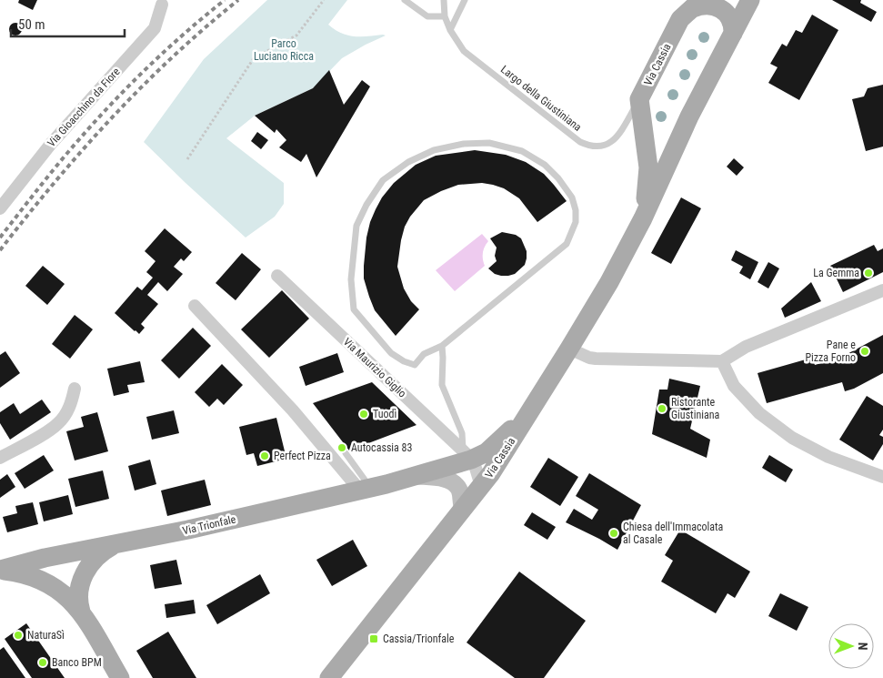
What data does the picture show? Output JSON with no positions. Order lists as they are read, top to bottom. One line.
{"streets":{"main road":["Via Cassia","Via Trionfale"],"street":["Via Gioacchino da Fiore","Via Maurizio Giglio"],"lane":["Largo della Giustiniana"]},"crossings":[["Via Cassia","Largo della Giustiniana"],["Via Cassia","Via Trionfale"],["Via Maurizio Giglio","Via Trionfale"]],"parks":["Parco Luciano Ricca"],"places":{"other":["La Gemma","Pane e Pizza Forno","Ristorante Giustiniana","Tuodì","Autocassia 83","Perfect Pizza","Chiesa dell'Immacolata al Casale","NaturaSì","Banco BPM"],"transit":["Cassia/Trionfale"]},"scale_bar":"50 m","north":"right"}
